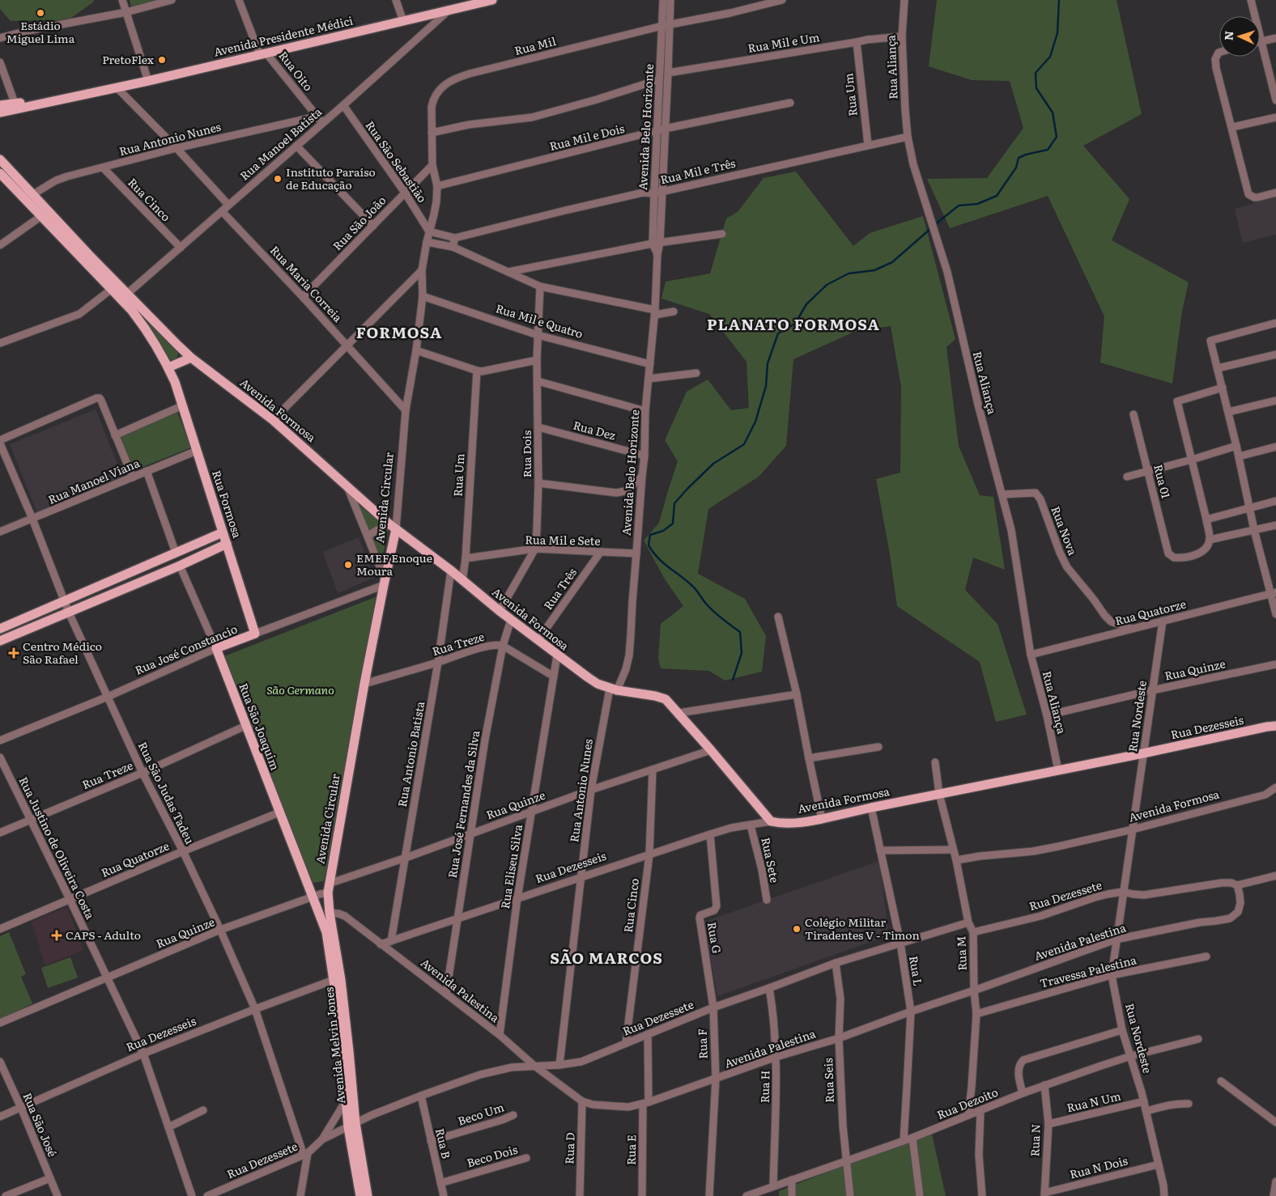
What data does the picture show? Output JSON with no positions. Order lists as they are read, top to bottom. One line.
{"streets":{"main road":["Avenida Presidente Médici","Avenida Formosa","Avenida Circular","Rua Formosa","Rua José Constancio","Rua São Joaquim","Rua Dezesseis","Avenida Melvin Jones"],"street":["Rua Mil e Um","Rua Mil","Rua Aliança","Rua Oito","Rua Um","Avenida Belo Horizonte","Rua Mil e Dois","Rua Antonio Nunes","Rua Manoel Batista","Rua São Sebastião","Rua Mil e Três","Rua Cinco","Rua São João","Rua Maria Correia","Rua Mil e Quatro","Rua Dez","Rua Dois","Rua Manoel Viana","Rua 01","Rua Nova","Rua Mil e Sete","Rua Três","Rua Quatorze","Rua Treze","Rua Quinze","Rua Nordeste","Rua Antonio Batista","Rua São Judas Tadeu","Rua José Fernandes da Silva","Rua Justino de Oliveira Costa","Rua Sete","Rua Eliseu Silva","Rua Dezessete","Rua G","Avenida Palestina","Rua M","Rua L","Travessa Palestina","Rua F","Rua Seis","Rua H","Rua N Um","Rua Dezoito","Beco Um","Rua São José","Rua N","Rua B","Rua D","Rua E","Beco Dois","Rua N Dois"]},"crossings":[["Avenida Presidente Médici","Rua Oito"],["Avenida Presidente Médici","Rua Manoel Batista"],["Rua Mil e Um","Rua Aliança"],["Rua Mil e Um","Rua Um"],["Rua Mil e Um","Avenida Belo Horizonte"],["Rua Mil","Avenida Belo Horizonte"],["Rua Mil","Rua Mil e Dois"],["Rua Mil","Rua São Sebastião"],["Rua Mil","Rua São João"],["Rua Mil","Avenida Circular"],["Rua Aliança","Rua Mil e Três"],["Rua Aliança","Avenida Formosa"],["Rua Aliança","Rua Nova"],["Rua Aliança","Rua Quatorze"],["Rua Aliança","Rua Quinze"],["Rua Oito","Rua Antonio Nunes"],["Rua Oito","Rua Manoel Batista"],["Rua Um","Rua Mil e Três"],["Rua Um","Avenida Formosa"],["Rua Um","Rua Mil e Sete"],["Avenida Belo Horizonte","Rua Mil e Dois"],["Avenida Belo Horizonte","Rua Antonio Nunes"],["Avenida Belo Horizonte","Rua Mil e Três"],["Avenida Belo Horizonte","Rua Mil e Quatro"],["Avenida Belo Horizonte","Avenida Formosa"],["Avenida Belo Horizonte","Rua Dez"],["Avenida Belo Horizonte","Rua Mil e Sete"],["Rua Antonio Nunes","Rua Cinco"],["Rua Antonio Nunes","Avenida Formosa"],["Rua Antonio Nunes","Rua Quinze"],["Rua Antonio Nunes","Rua Dezesseis"],["Rua Antonio Nunes","Rua Dezessete"],["Rua Manoel Batista","Rua São Sebastião"],["Rua Manoel Batista","Rua Cinco"],["Rua Manoel Batista","Rua Maria Correia"],["Rua Manoel Batista","Avenida Formosa"],["Rua São Sebastião","Rua São João"],["Rua São Sebastião","Avenida Circular"],["Rua Cinco","Rua Quinze"],["Rua Cinco","Rua Dezesseis"],["Rua Cinco","Rua Dezessete"],["Rua São João","Rua Maria Correia"],["Rua Maria Correia","Avenida Circular"],["Rua Mil e Quatro","Rua Dois"],["Rua Mil e Quatro","Avenida Circular"],["Avenida Formosa","Rua Dois"],["Avenida Formosa","Avenida Circular"],["Avenida Formosa","Rua Formosa"],["Avenida Formosa","Rua Três"],["Avenida Formosa","Rua Quinze"],["Avenida Formosa","Rua Nordeste"],["Avenida Formosa","Rua Dezesseis"],["Avenida Formosa","Rua Antonio Batista"],["Avenida Formosa","Rua José Fernandes da Silva"],["Avenida Formosa","Rua Eliseu Silva"],["Avenida Formosa","Rua M"],["Avenida Formosa","Rua L"],["Rua Dez","Rua Dois"],["Rua Dois","Rua Mil e Sete"],["Rua Manoel Viana","Rua Formosa"],["Rua Manoel Viana","Rua São Judas Tadeu"],["Avenida Circular","Rua Treze"],["Avenida Circular","Rua José Constancio"],["Avenida Circular","Rua Quinze"],["Avenida Circular","Avenida Melvin Jones"],["Rua Formosa","Rua José Constancio"],["Rua Nova","Rua Quatorze"],["Rua Mil e Sete","Rua Três"],["Rua Quatorze","Rua Nordeste"],["Rua Quatorze","Rua São Joaquim"],["Rua Quatorze","Rua São Judas Tadeu"],["Rua Quatorze","Rua Justino de Oliveira Costa"],["Rua Treze","Rua São Joaquim"],["Rua Treze","Rua Antonio Batista"],["Rua Treze","Rua São Judas Tadeu"],["Rua Treze","Rua José Fernandes da Silva"],["Rua Treze","Rua Justino de Oliveira Costa"],["Rua José Constancio","Rua São Joaquim"],["Rua José Constancio","Rua São Judas Tadeu"],["Rua Quinze","Rua Nordeste"],["Rua Quinze","Rua São Joaquim"],["Rua Quinze","Rua Antonio Batista"],["Rua Quinze","Rua São Judas Tadeu"],["Rua Quinze","Rua José Fernandes da Silva"],["Rua Quinze","Rua Justino de Oliveira Costa"],["Rua Quinze","Rua Eliseu Silva"],["Rua Quinze","Avenida Melvin Jones"],["Rua Nordeste","Rua Dezesseis"],["Rua Nordeste","Rua Dezessete"],["Rua Nordeste","Avenida Palestina"],["Rua Nordeste","Travessa Palestina"],["Rua Nordeste","Rua N Um"],["Rua Nordeste","Rua Dezoito"],["Rua Nordeste","Rua N Dois"],["Rua São Joaquim","Avenida Melvin Jones"],["Rua Dezesseis","Rua Antonio Batista"],["Rua Dezesseis","Rua São Judas Tadeu"],["Rua Dezesseis","Rua José Fernandes da Silva"],["Rua Dezesseis","Rua Justino de Oliveira Costa"],["Rua Dezesseis","Rua Sete"],["Rua Dezesseis","Rua Eliseu Silva"],["Rua Dezesseis","Rua G"],["Rua Dezesseis","Avenida Palestina"],["Rua Dezesseis","Avenida Melvin Jones"],["Rua Dezesseis","Rua São José"],["Rua São Judas Tadeu","Rua Dezessete"],["Rua José Fernandes da Silva","Avenida Palestina"],["Rua Eliseu Silva","Avenida Palestina"],["Rua Dezessete","Rua G"],["Rua Dezessete","Avenida Palestina"],["Rua Dezessete","Rua M"],["Rua Dezessete","Rua L"],["Rua Dezessete","Rua F"],["Rua Dezessete","Avenida Melvin Jones"],["Rua Dezessete","Rua Seis"],["Rua Dezessete","Rua H"],["Rua Dezessete","Rua B"],["Rua Dezessete","Rua E"],["Rua G","Rua F"],["Avenida Palestina","Rua M"],["Avenida Palestina","Rua L"],["Avenida Palestina","Rua F"],["Avenida Palestina","Avenida Melvin Jones"],["Avenida Palestina","Rua Seis"],["Avenida Palestina","Rua H"],["Avenida Palestina","Rua D"],["Avenida Palestina","Rua E"],["Rua M","Travessa Palestina"],["Rua M","Rua Dezoito"],["Rua L","Rua Dezoito"],["Rua Seis","Rua Dezoito"],["Rua H","Rua Dezoito"],["Rua N Um","Rua N"],["Rua Dezoito","Rua N"],["Beco Um","Rua B"],["Rua N","Rua N Dois"],["Rua B","Beco Dois"]],"districts":["PLANATO FORMOSA","FORMOSA","SÃO MARCOS"],"parks":["São Germano"],"places":{"other":["Estádio Miguel Lima","PretoFlex","Instituto Paraíso de Educação","EMEF Enoque Moura","Colégio Militar Tiradentes V - Timon"],"health":["Centro Médico São Rafael","CAPS - Adulto"]},"north":"left"}
